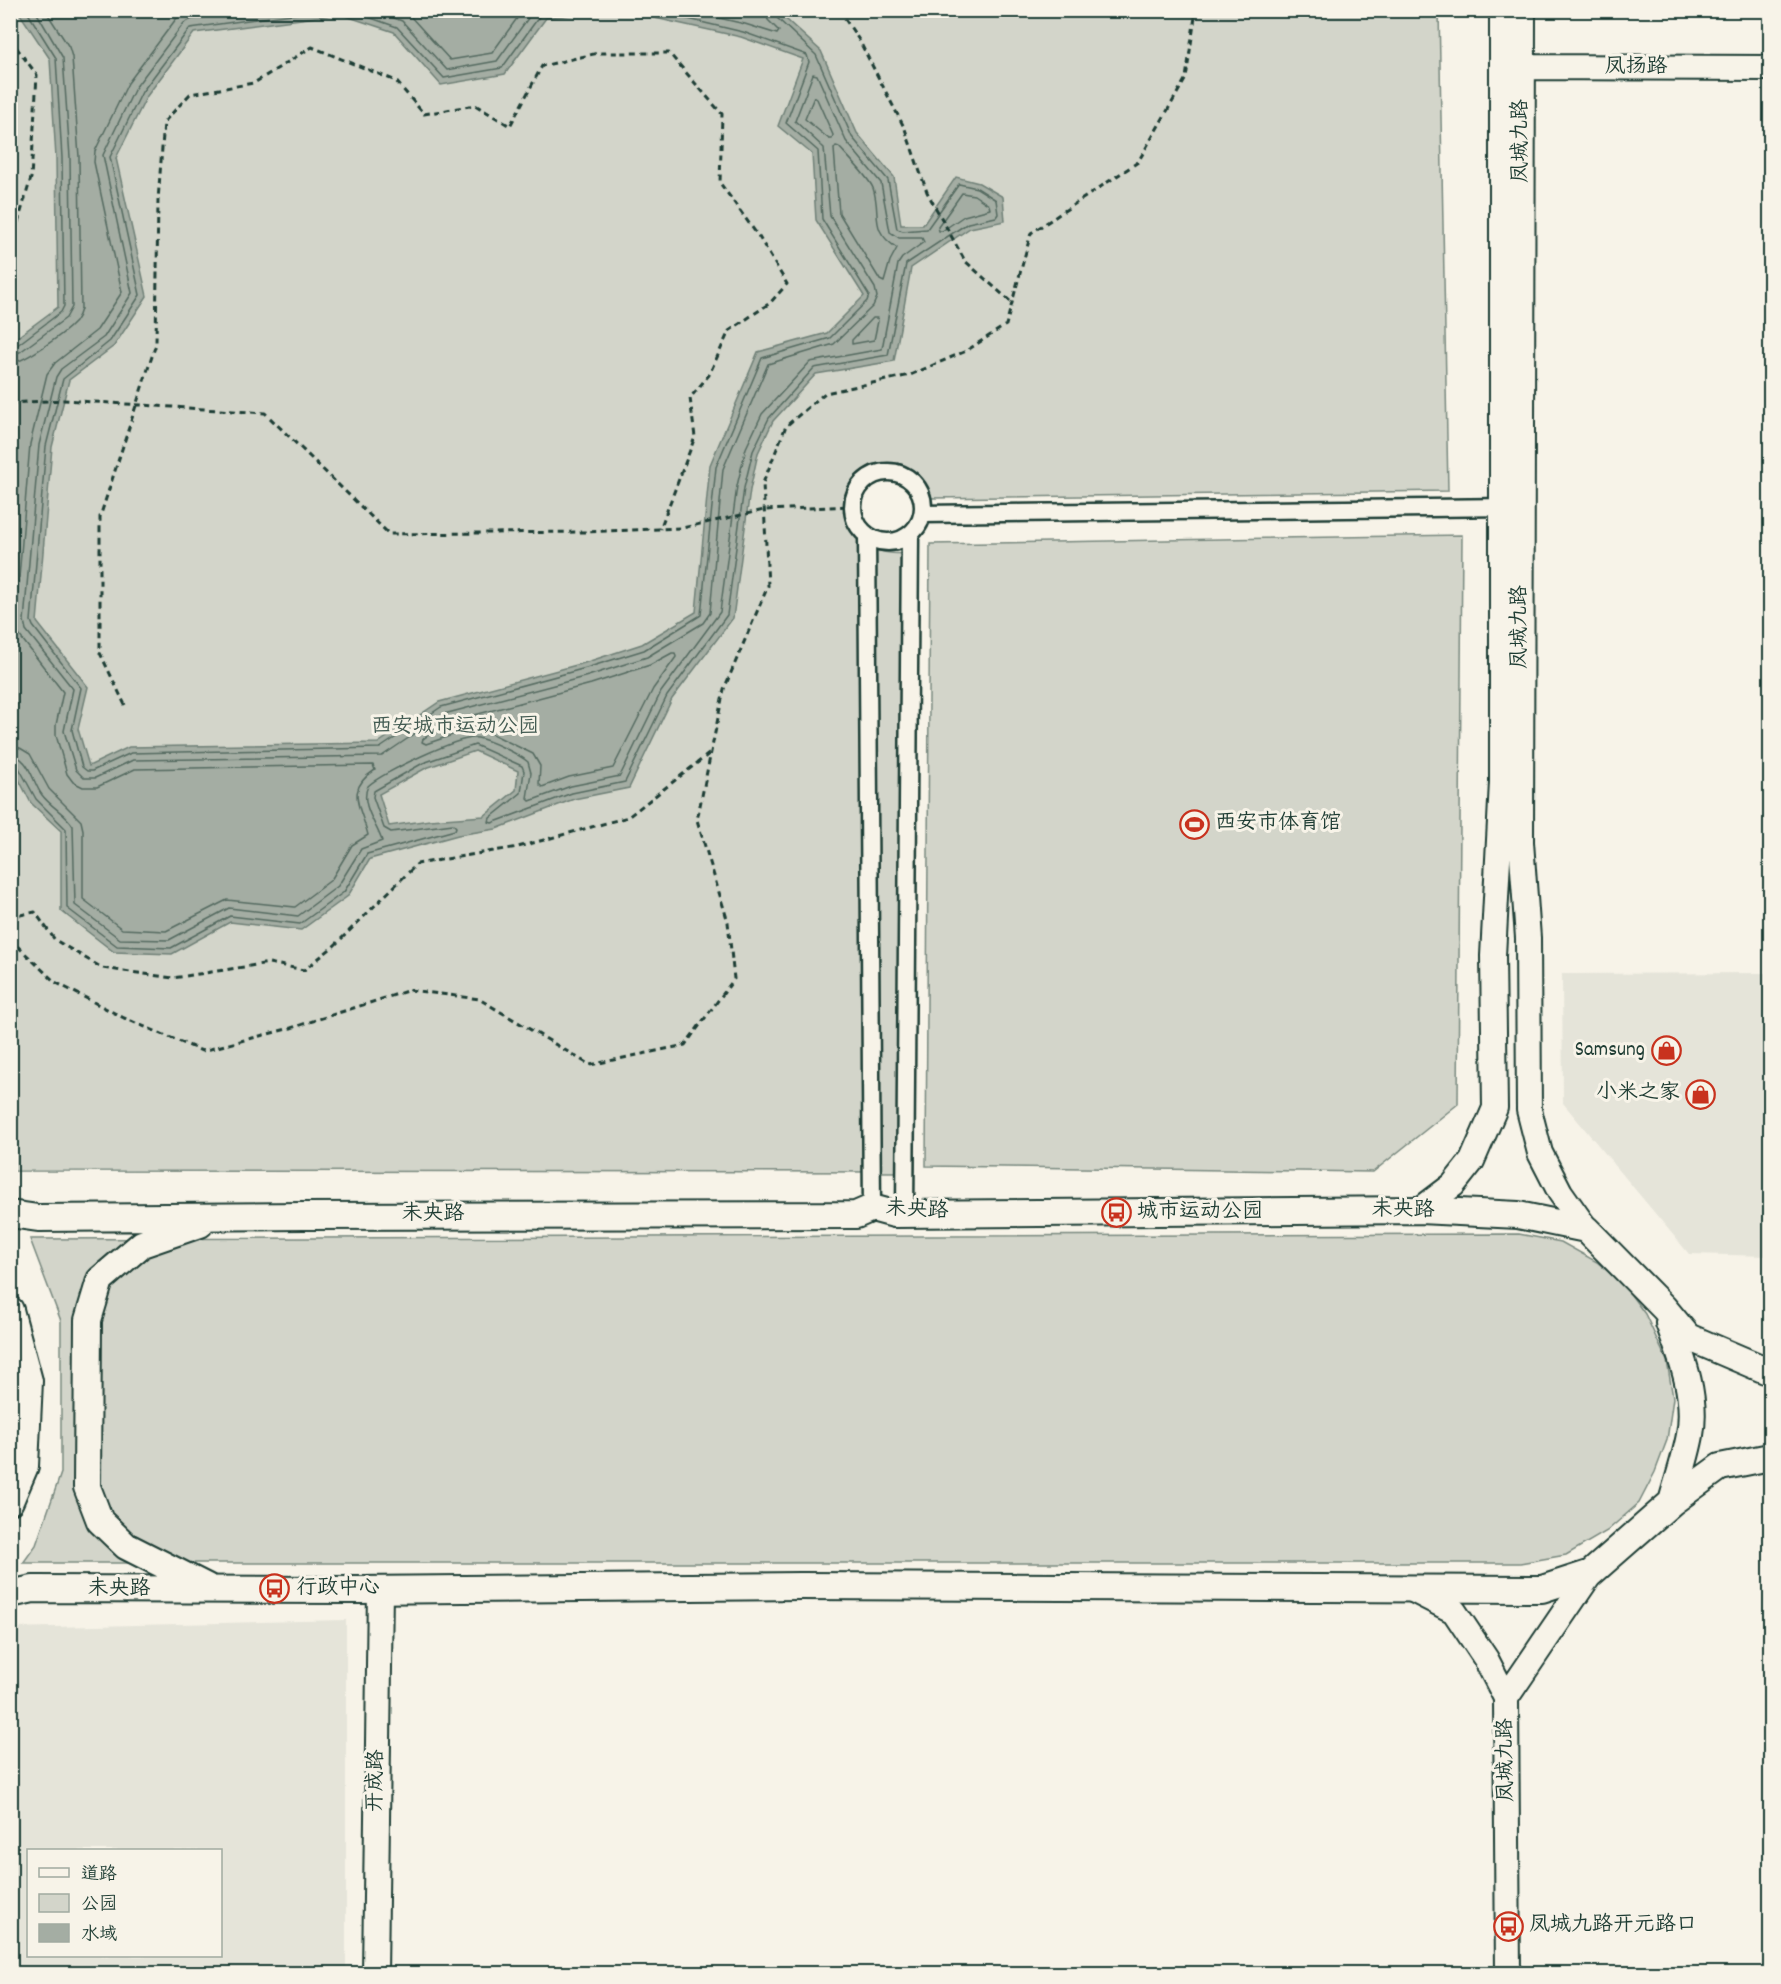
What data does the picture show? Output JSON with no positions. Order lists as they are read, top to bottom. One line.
{"streets":{"main road":["未央路"],"street":["凤扬路","凤城九路","开成路"]},"crossings":[["凤扬路","凤城九路"],["凤城九路","未央路"],["未央路","开成路"]],"parks":["西安城市运动公园"],"places":{"sports":["西安市体育馆"],"shop":["Samsung","小米之家"],"bus stop":["城市运动公园","行政中心","凤城九路开元路口"]},"legend":["道路","公园","水域"]}
